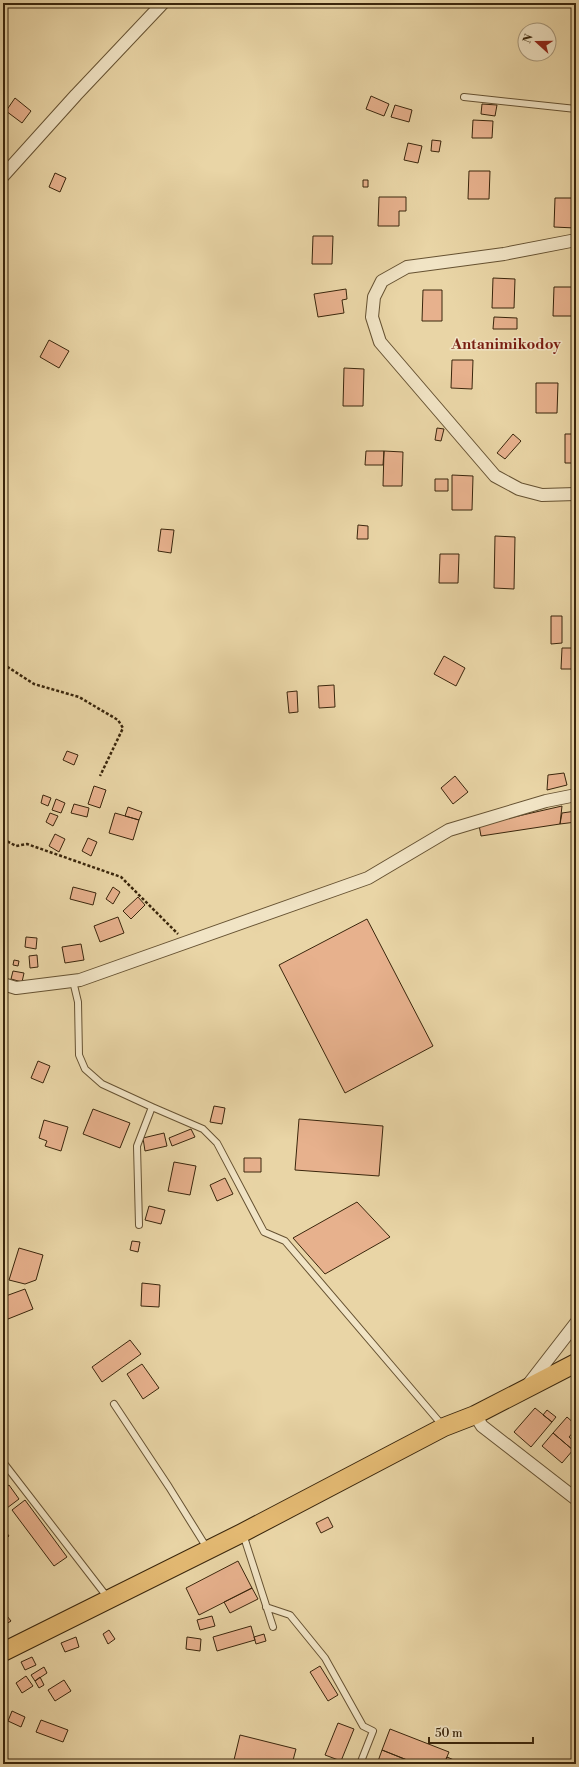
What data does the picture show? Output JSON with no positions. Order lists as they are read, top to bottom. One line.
{"districts":["Antanimikodoy"],"scale_bar":"50 m","north":"left"}
